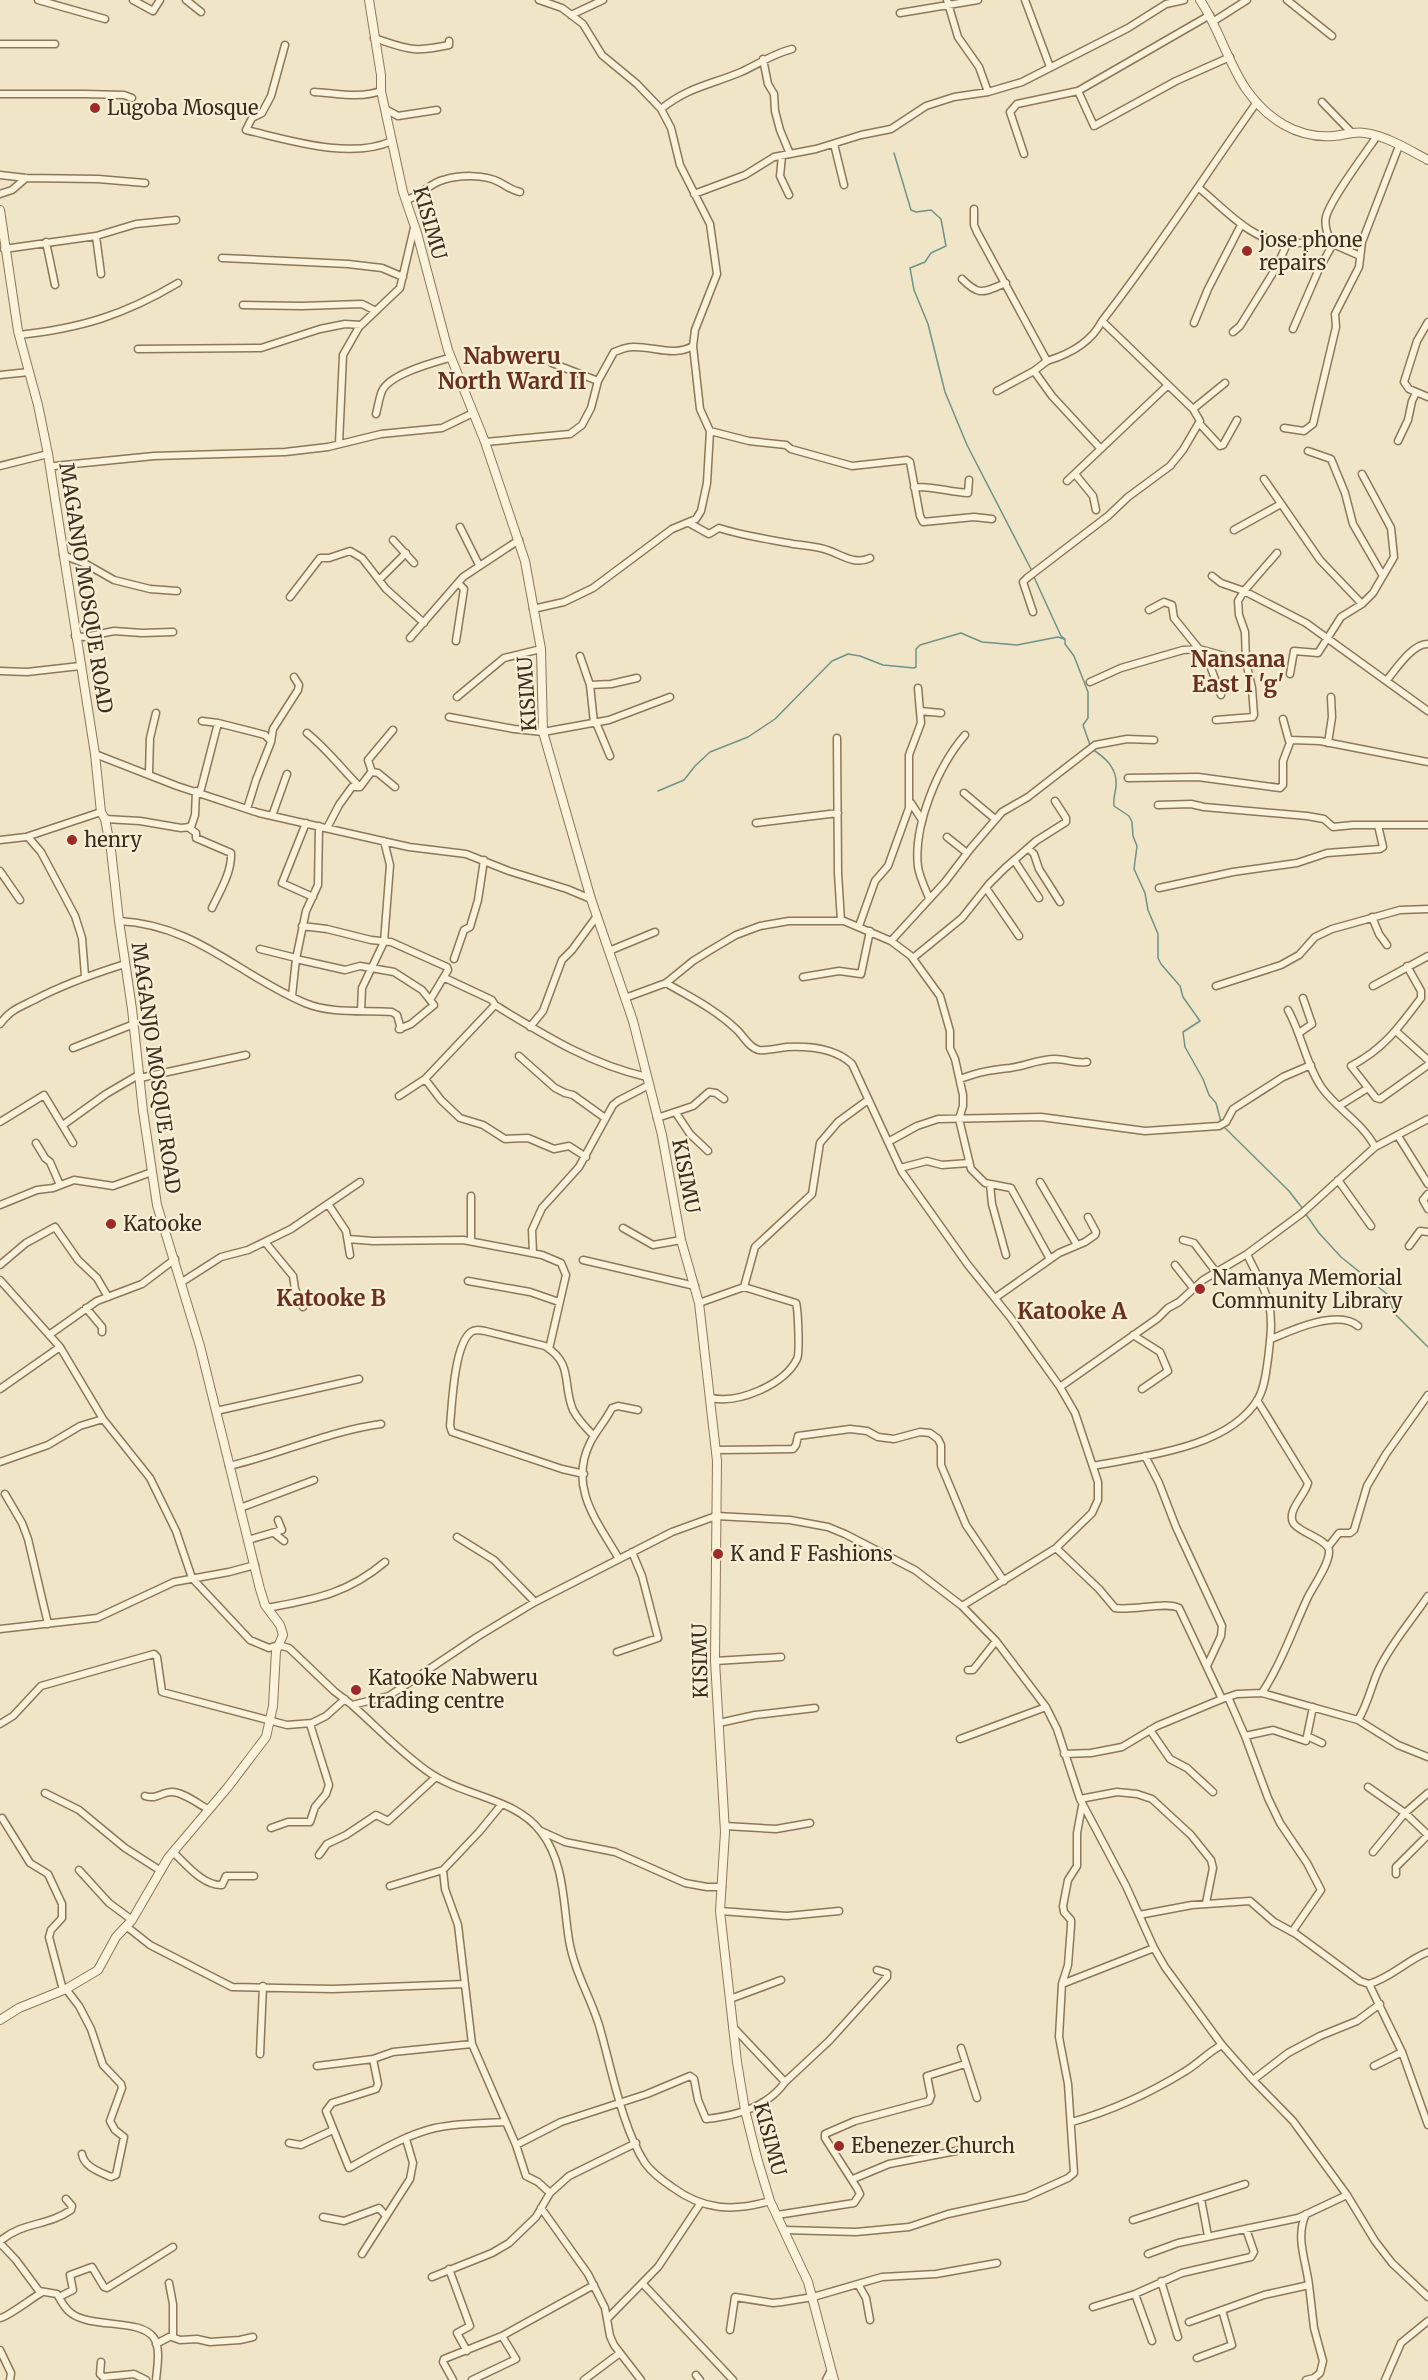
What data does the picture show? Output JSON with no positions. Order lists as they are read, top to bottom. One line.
{"streets":{"street":["KISIMU","MAGANJO MOSQUE ROAD"]},"districts":["Nabweru North Ward II","Nansana East I 'g'","Katooke B","Katooke A"],"places":["Lugoba Mosque","jose phone repairs","henry","Katooke","Namanya Memorial Community Library","K and F Fashions","Katooke Nabweru trading centre","Ebenezer Church"]}
